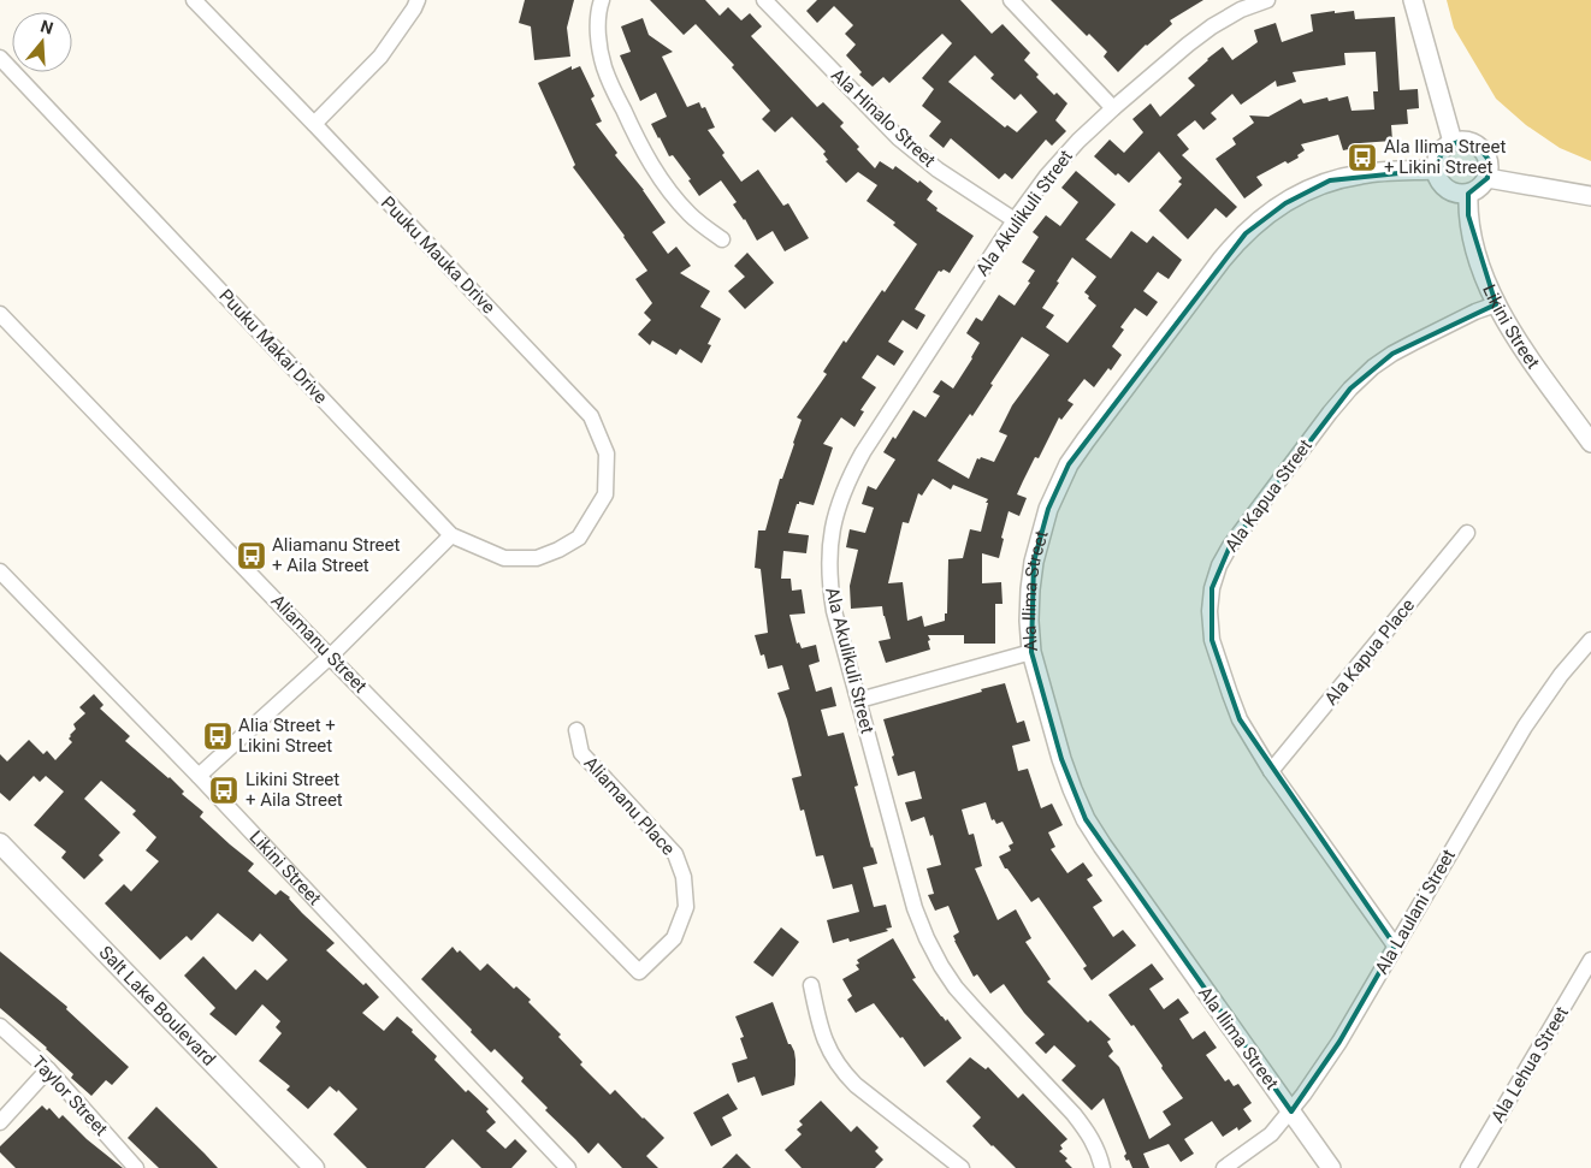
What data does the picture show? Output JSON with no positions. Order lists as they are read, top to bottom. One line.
{"streets":{"main road":["Salt Lake Boulevard"],"street":["Ala Hinalo Street","Ala Akulikuli Street","Puuku Mauka Drive","Likini Street","Puuku Makai Drive","Ala Kapua Street","Ala Ilima Street","Aliamanu Street","Ala Kapua Place","Aliamanu Place","Ala Laulani Street","Ala Lehua Street","Taylor Street"]},"crossings":[["Ala Hinalo Street","Ala Akulikuli Street"],["Puuku Mauka Drive","Puuku Makai Drive"],["Likini Street","Ala Kapua Street"],["Likini Street","Ala Ilima Street"],["Ala Kapua Street","Ala Kapua Place"],["Ala Kapua Street","Ala Laulani Street"],["Ala Ilima Street","Ala Laulani Street"],["Aliamanu Street","Aliamanu Place"]],"places":{"bus stop":["Ala Ilima Street + Likini Street","Aliamanu Street + Aila Street","Alia Street + Likini Street","Likini Street + Aila Street"]},"north":"top"}
